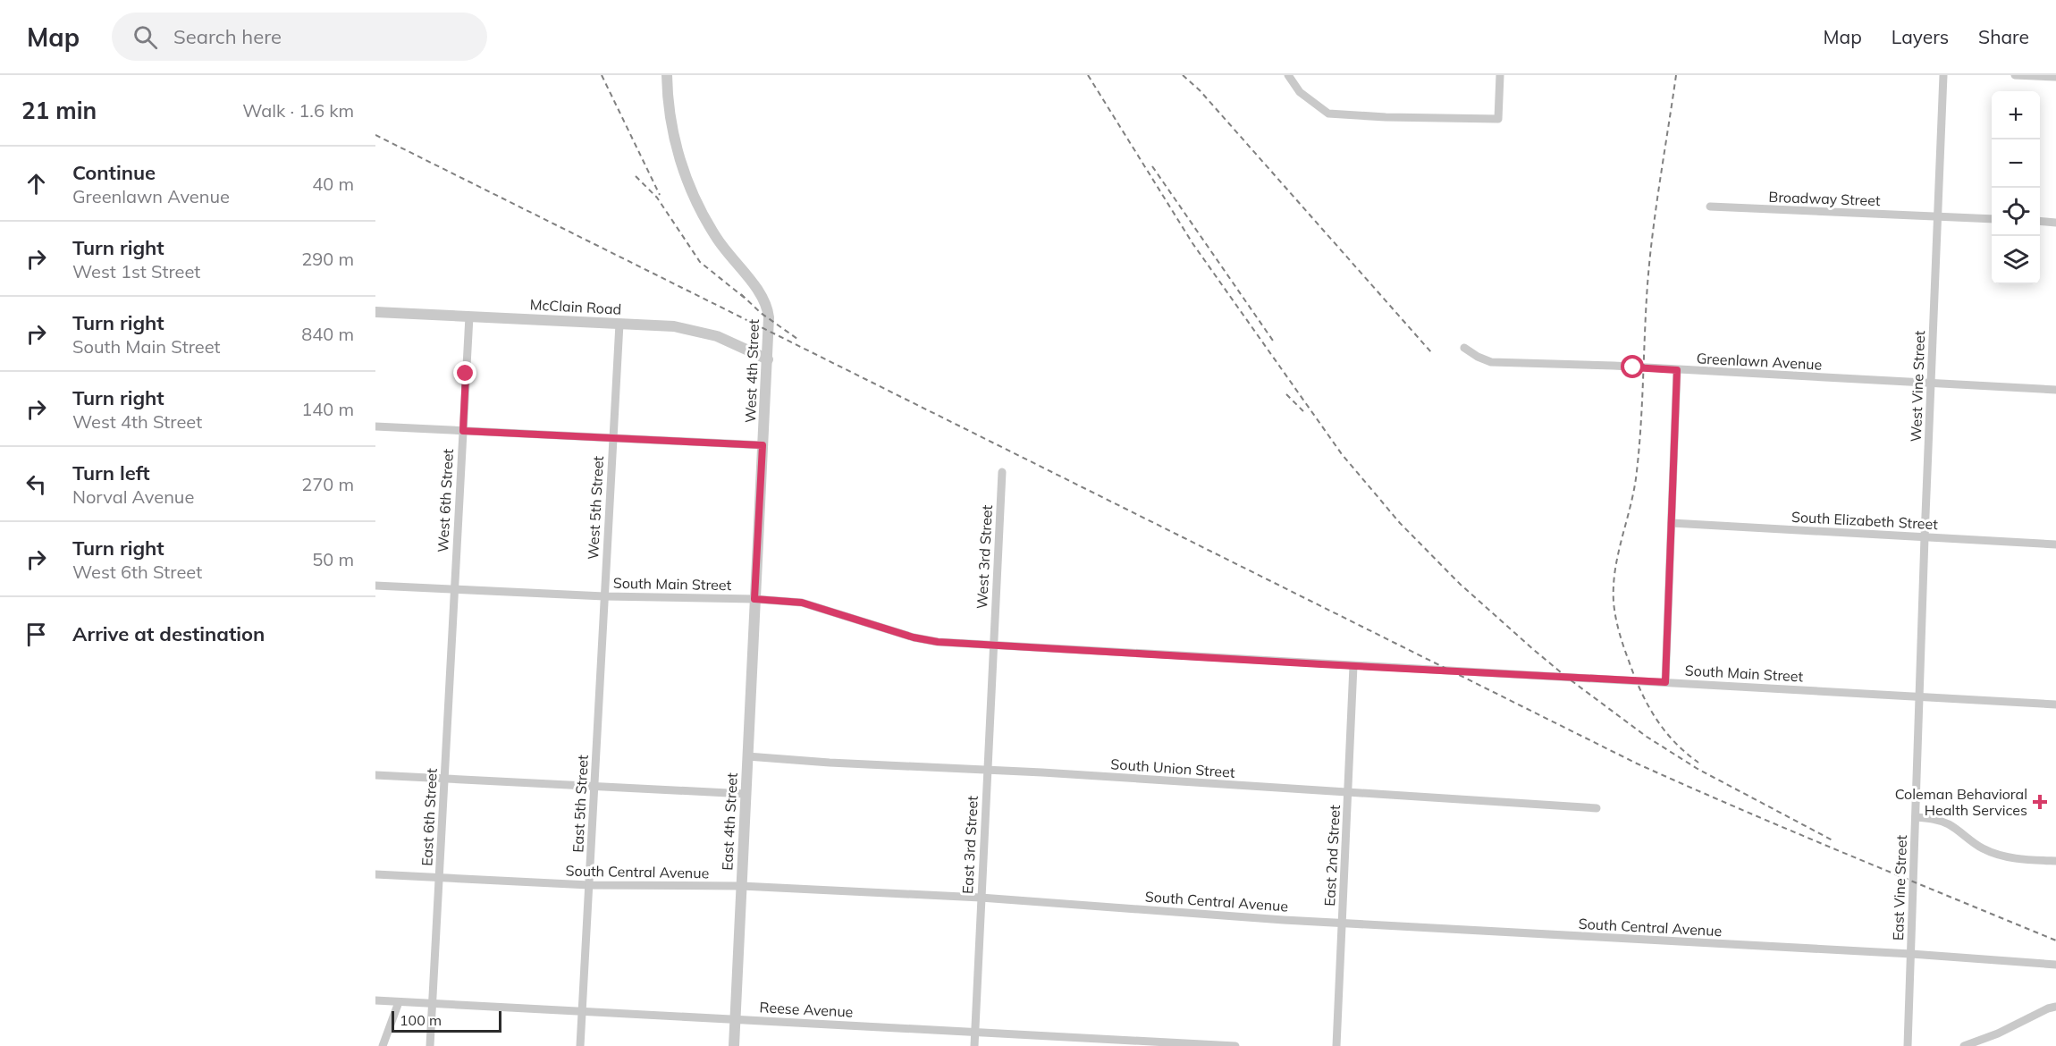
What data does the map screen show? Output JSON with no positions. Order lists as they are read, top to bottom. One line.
{"streets":{"street":["Broadway Street","McClain Road","Greenlawn Avenue","West 4th Street","West Vine Street","West 6th Street","West 5th Street","South Elizabeth Street","West 3rd Street","South Main Street","South Union Street","East 5th Street","East 6th Street","East 4th Street","East 3rd Street","East 2nd Street","South Central Avenue","East Vine Street","Reese Avenue"]},"crossings":[["Broadway Street","West Vine Street"],["McClain Road","West 4th Street"],["McClain Road","West 6th Street"],["McClain Road","West 5th Street"],["Greenlawn Avenue","West Vine Street"],["West 4th Street","South Main Street"],["West 4th Street","East 4th Street"],["West Vine Street","South Elizabeth Street"],["West Vine Street","South Main Street"],["West Vine Street","East Vine Street"],["West 6th Street","South Main Street"],["West 6th Street","East 6th Street"],["West 5th Street","South Main Street"],["West 5th Street","East 5th Street"],["West 3rd Street","South Main Street"],["West 3rd Street","East 3rd Street"],["South Main Street","East 5th Street"],["South Main Street","East 6th Street"],["South Main Street","East 4th Street"],["South Main Street","East 3rd Street"],["South Main Street","East 2nd Street"],["South Main Street","East Vine Street"],["South Union Street","East 4th Street"],["South Union Street","East 3rd Street"],["South Union Street","East 2nd Street"],["East 5th Street","South Central Avenue"],["East 5th Street","Reese Avenue"],["East 6th Street","South Central Avenue"],["East 6th Street","Reese Avenue"],["East 4th Street","South Central Avenue"],["East 4th Street","Reese Avenue"],["East 3rd Street","South Central Avenue"],["East 3rd Street","Reese Avenue"],["East 2nd Street","South Central Avenue"],["South Central Avenue","East Vine Street"]],"places":{"health":["Coleman Behavioral Health Services"]},"scale_bar":"100 m","page":{"header":"Map","search":"Search here","nav":["Map","Layers","Share"],"heading":["21 min","Walk · 1.6 km"],"map_buttons":["+","−"],"list":[["Continue","Greenlawn Avenue","40 m"],["Turn right","West 1st Street","290 m"],["Turn right","South Main Street","840 m"],["Turn right","West 4th Street","140 m"],["Turn left","Norval Avenue","270 m"],["Turn right","West 6th Street","50 m"],"Arrive at destination"],"scale":"100 m"}}
